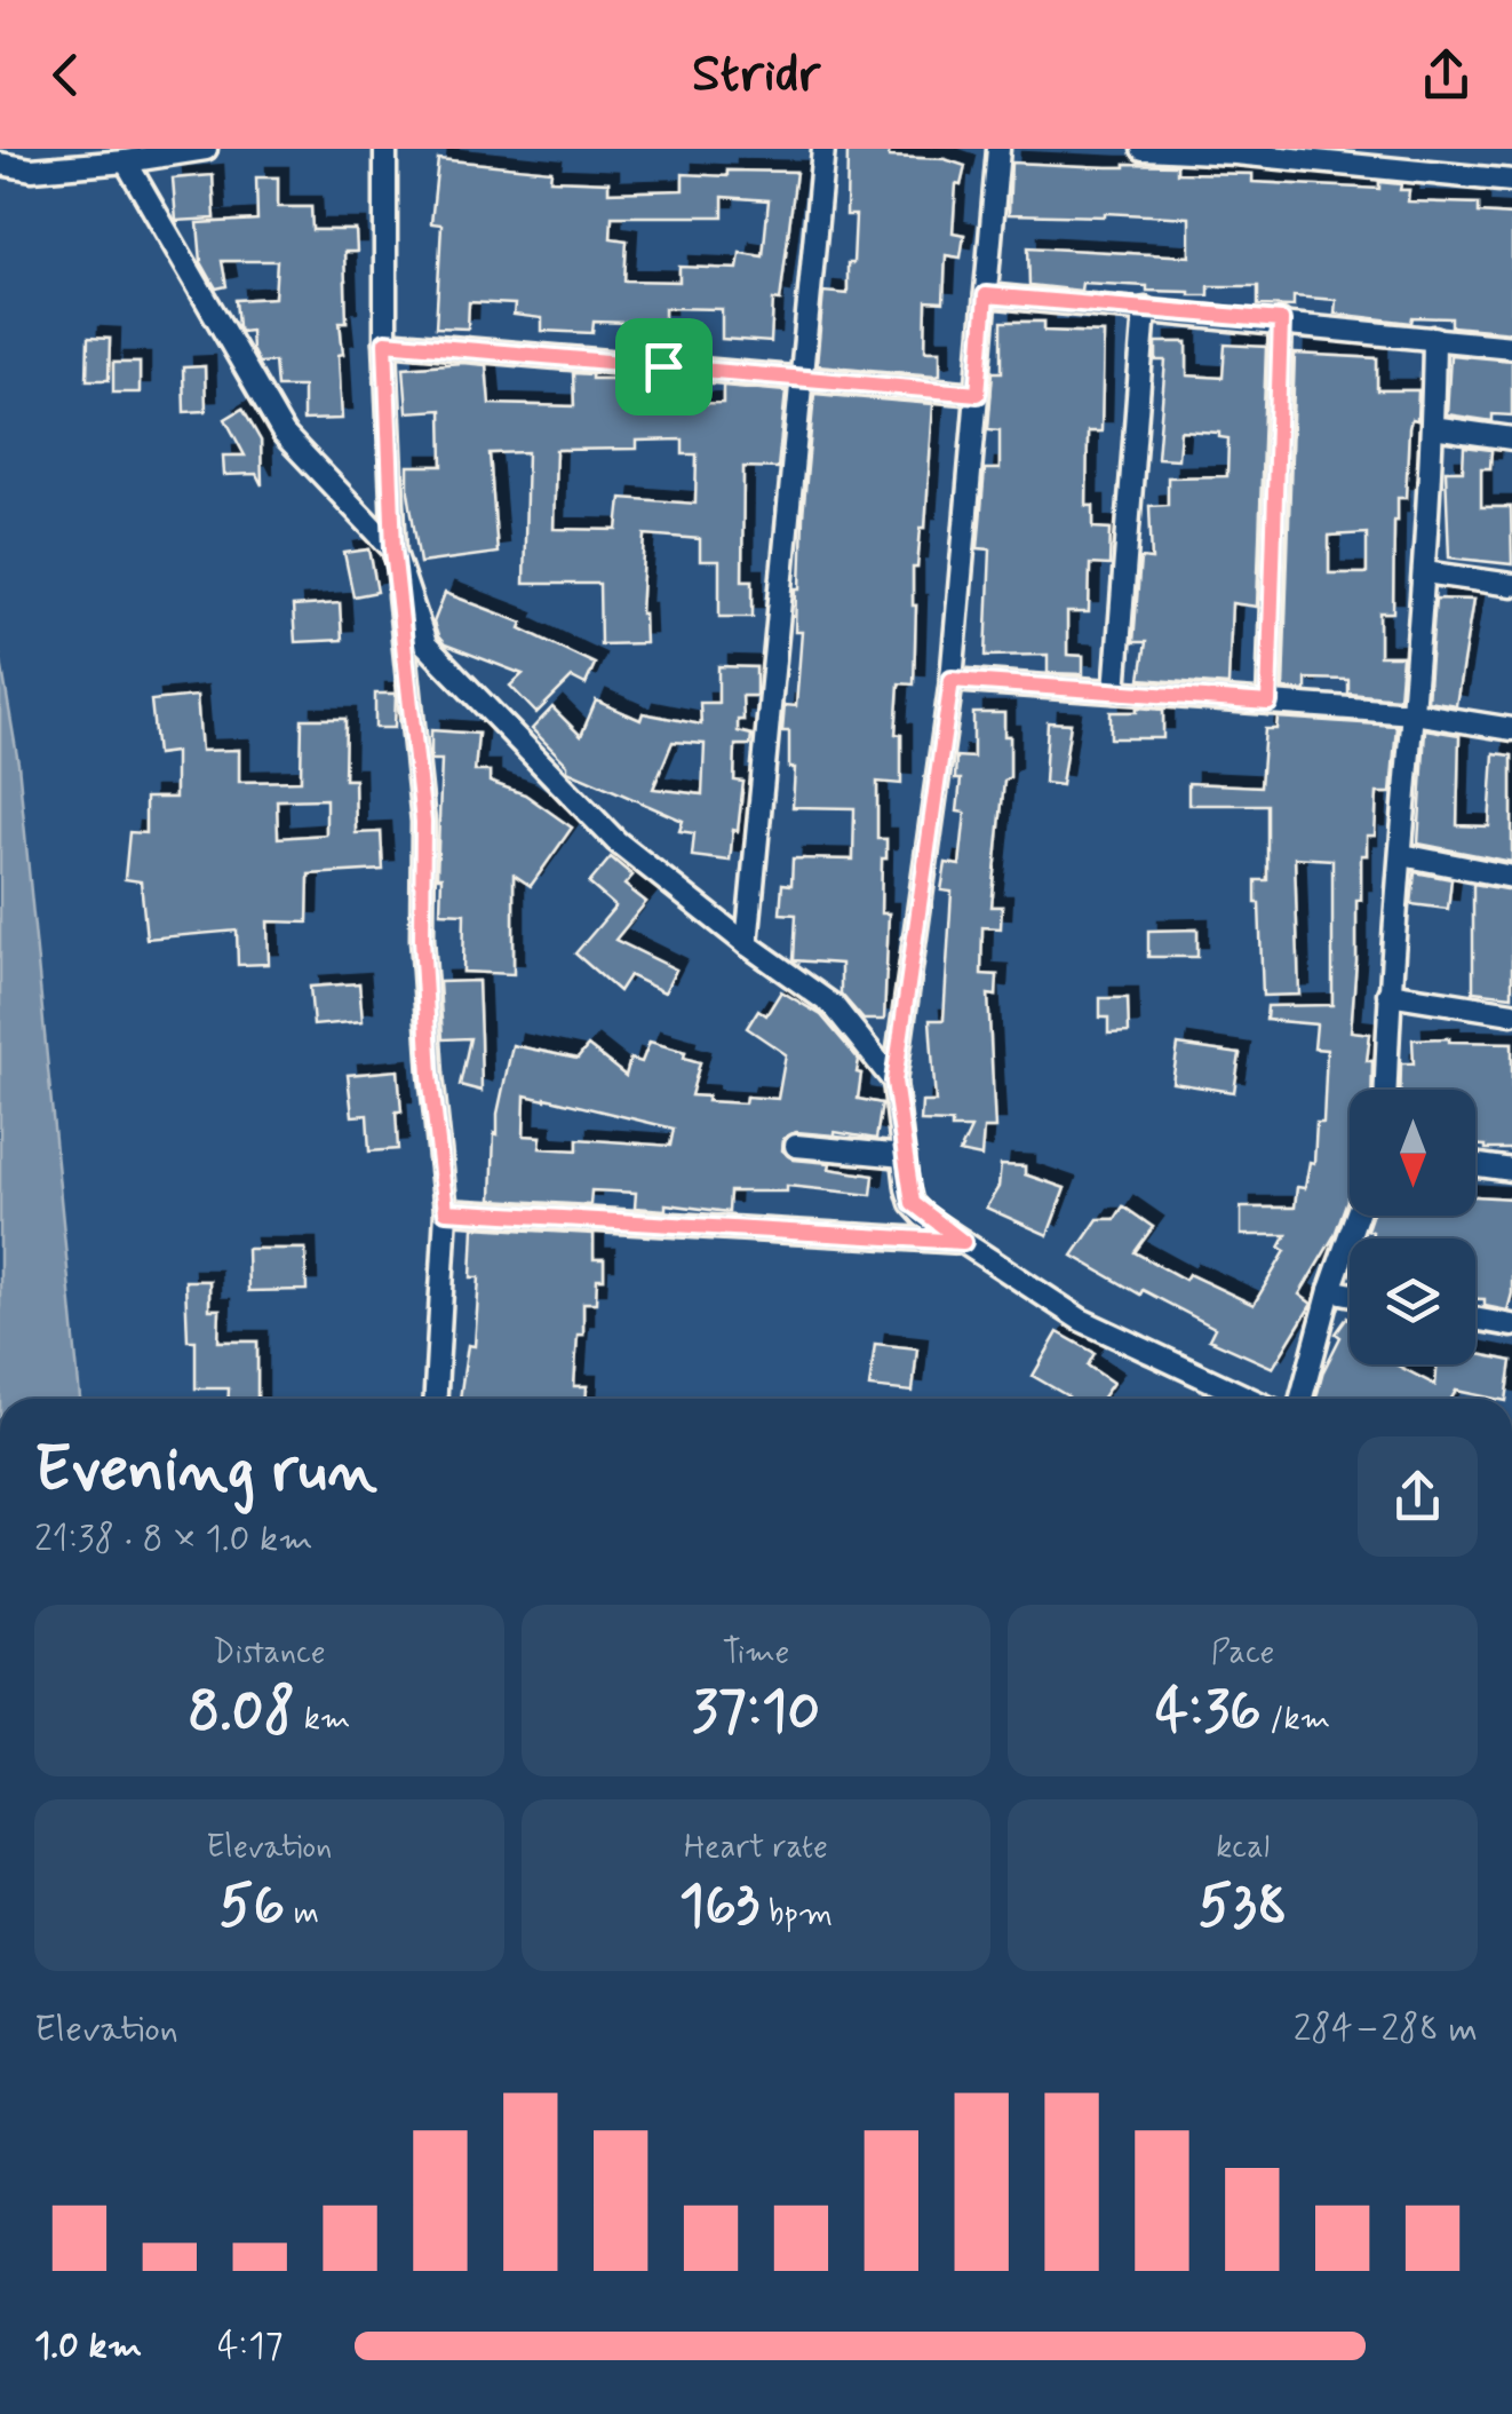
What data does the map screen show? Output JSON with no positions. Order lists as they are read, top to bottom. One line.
{"north":"bottom","page":{"header":"Stridr","heading":["Evening run","21:38 · 8 × 1.0 km"],"stats":[["Distance","8.08 km"],["Time","37:10"],["Pace","4:36 /km"],["Elevation","56 m"],["Heart rate","163 bpm"],["kcal","538"]],"chart":["Elevation","284–288 m"],"list":[{"name":"1.0 km","note":"4:17"}]}}
